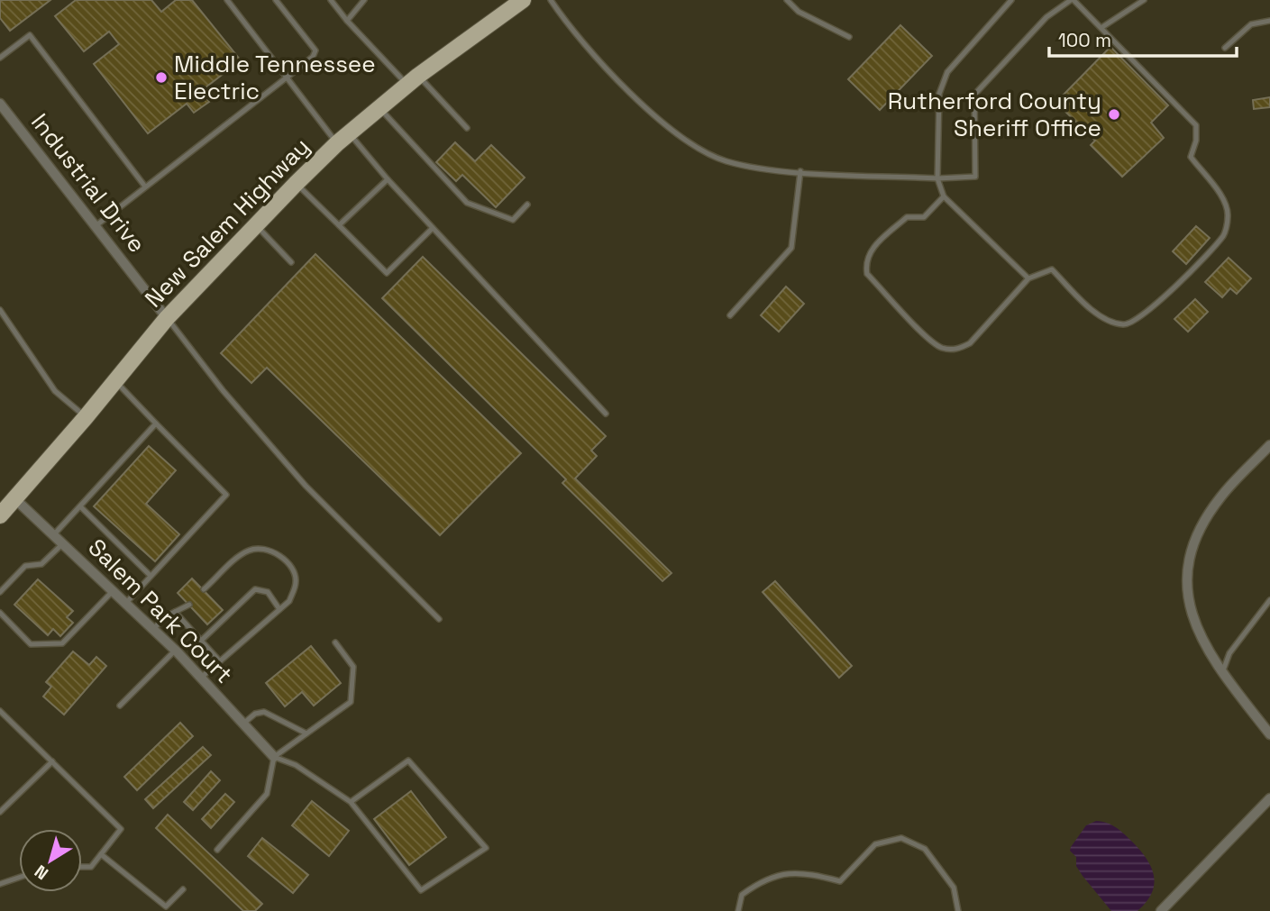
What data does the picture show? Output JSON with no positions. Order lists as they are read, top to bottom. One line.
{"streets":{"main road":["New Salem Highway"],"street":["Industrial Drive","Salem Park Court"]},"crossings":[["Industrial Drive","New Salem Highway"],["New Salem Highway","Salem Park Court"]],"places":["Middle Tennessee Electric","Rutherford County Sheriff Office"],"scale_bar":"100 m","north":"bottom left"}
